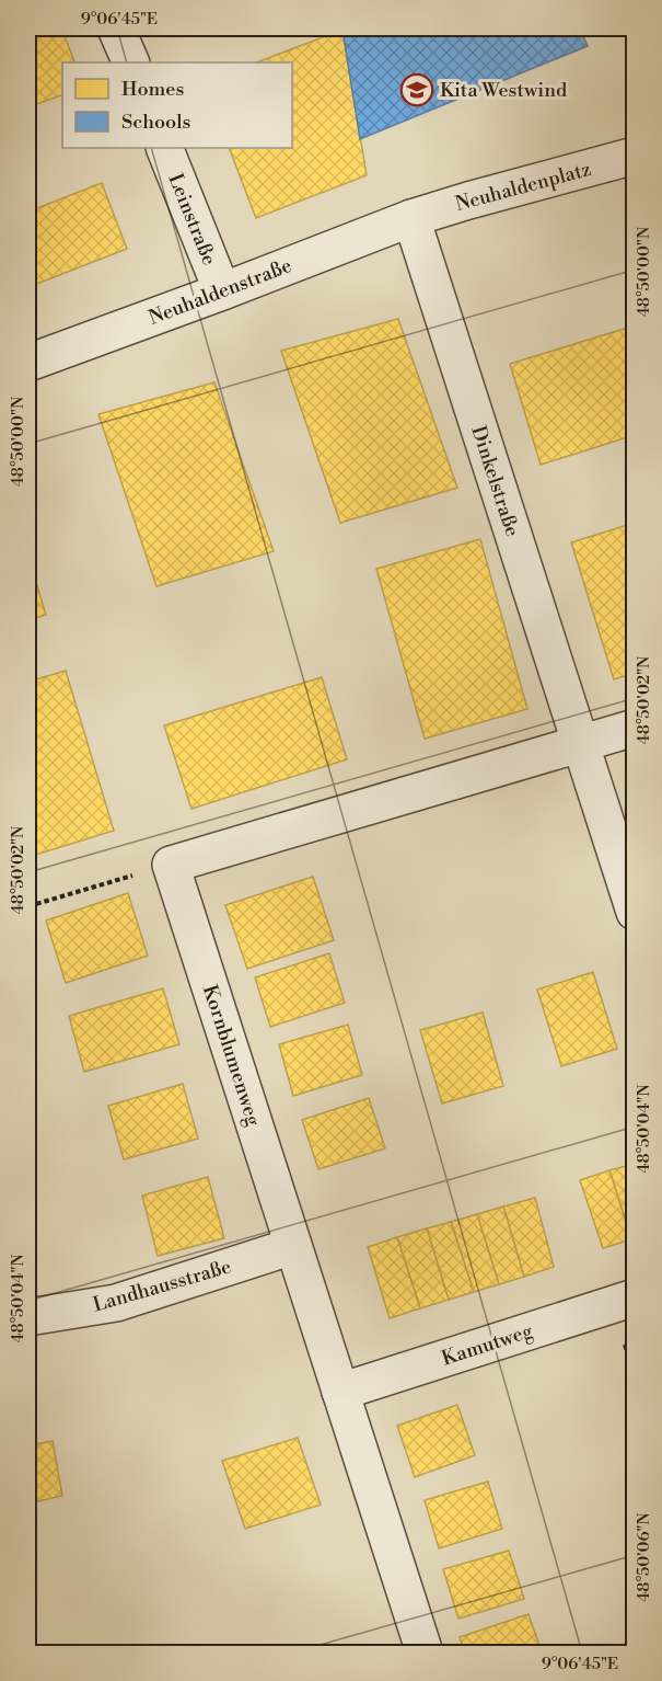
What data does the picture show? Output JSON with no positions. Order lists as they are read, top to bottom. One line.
{"streets":{"street":["Neuhaldenplatz","Leinstraße","Neuhaldenstraße","Dinkelstraße","Kornblumenweg","Landhausstraße","Kamutweg"]},"crossings":[["Neuhaldenplatz","Neuhaldenstraße"],["Neuhaldenplatz","Dinkelstraße"],["Leinstraße","Neuhaldenstraße"],["Neuhaldenstraße","Dinkelstraße"],["Kornblumenweg","Landhausstraße"],["Kornblumenweg","Kamutweg"]],"places":{"school or university":["Kita Westwind"]},"legend":["Homes","Schools"],"coordinates":["9°06'45\"E","48°50'00\"N","48°50'02\"N","48°50'04\"N","48°50'06\"N"]}
